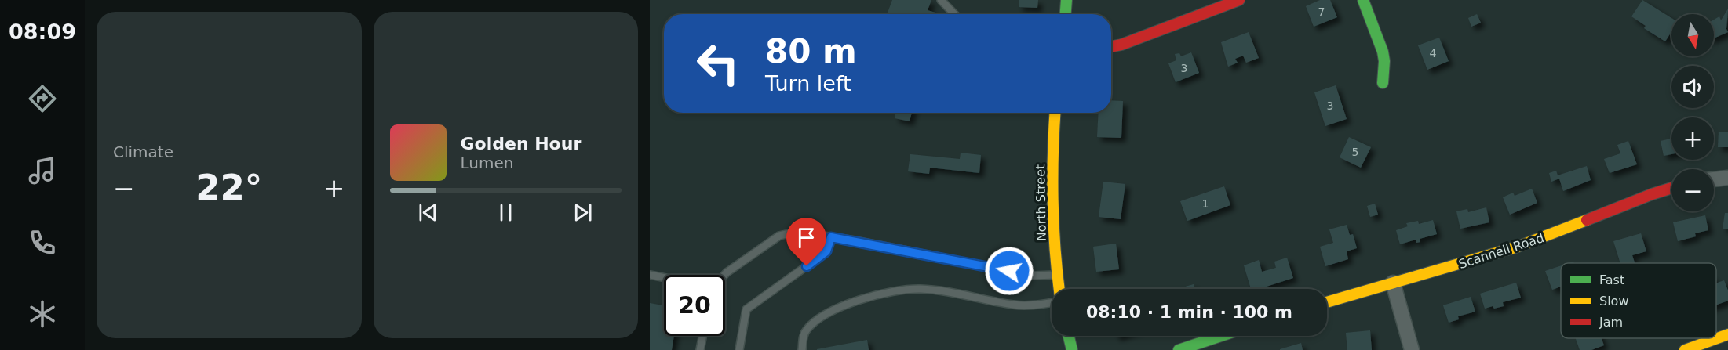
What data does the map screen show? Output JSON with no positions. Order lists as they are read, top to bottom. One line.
{"streets":{"street":["North Street","Scannell Road"]},"house_numbers":["7","4","3","3","5","1"],"legend":["Fast","Slow","Jam"],"north":"bottom","page":{"tabs":"08:09","tile":"Climate","map_buttons":["+","−"],"turn":["80 m","Turn left"],"song":["Golden Hour","Lumen"],"heat":["−","22°","+"],"limit":"20","trip":"08:10 · 1 min · 100 m"}}
